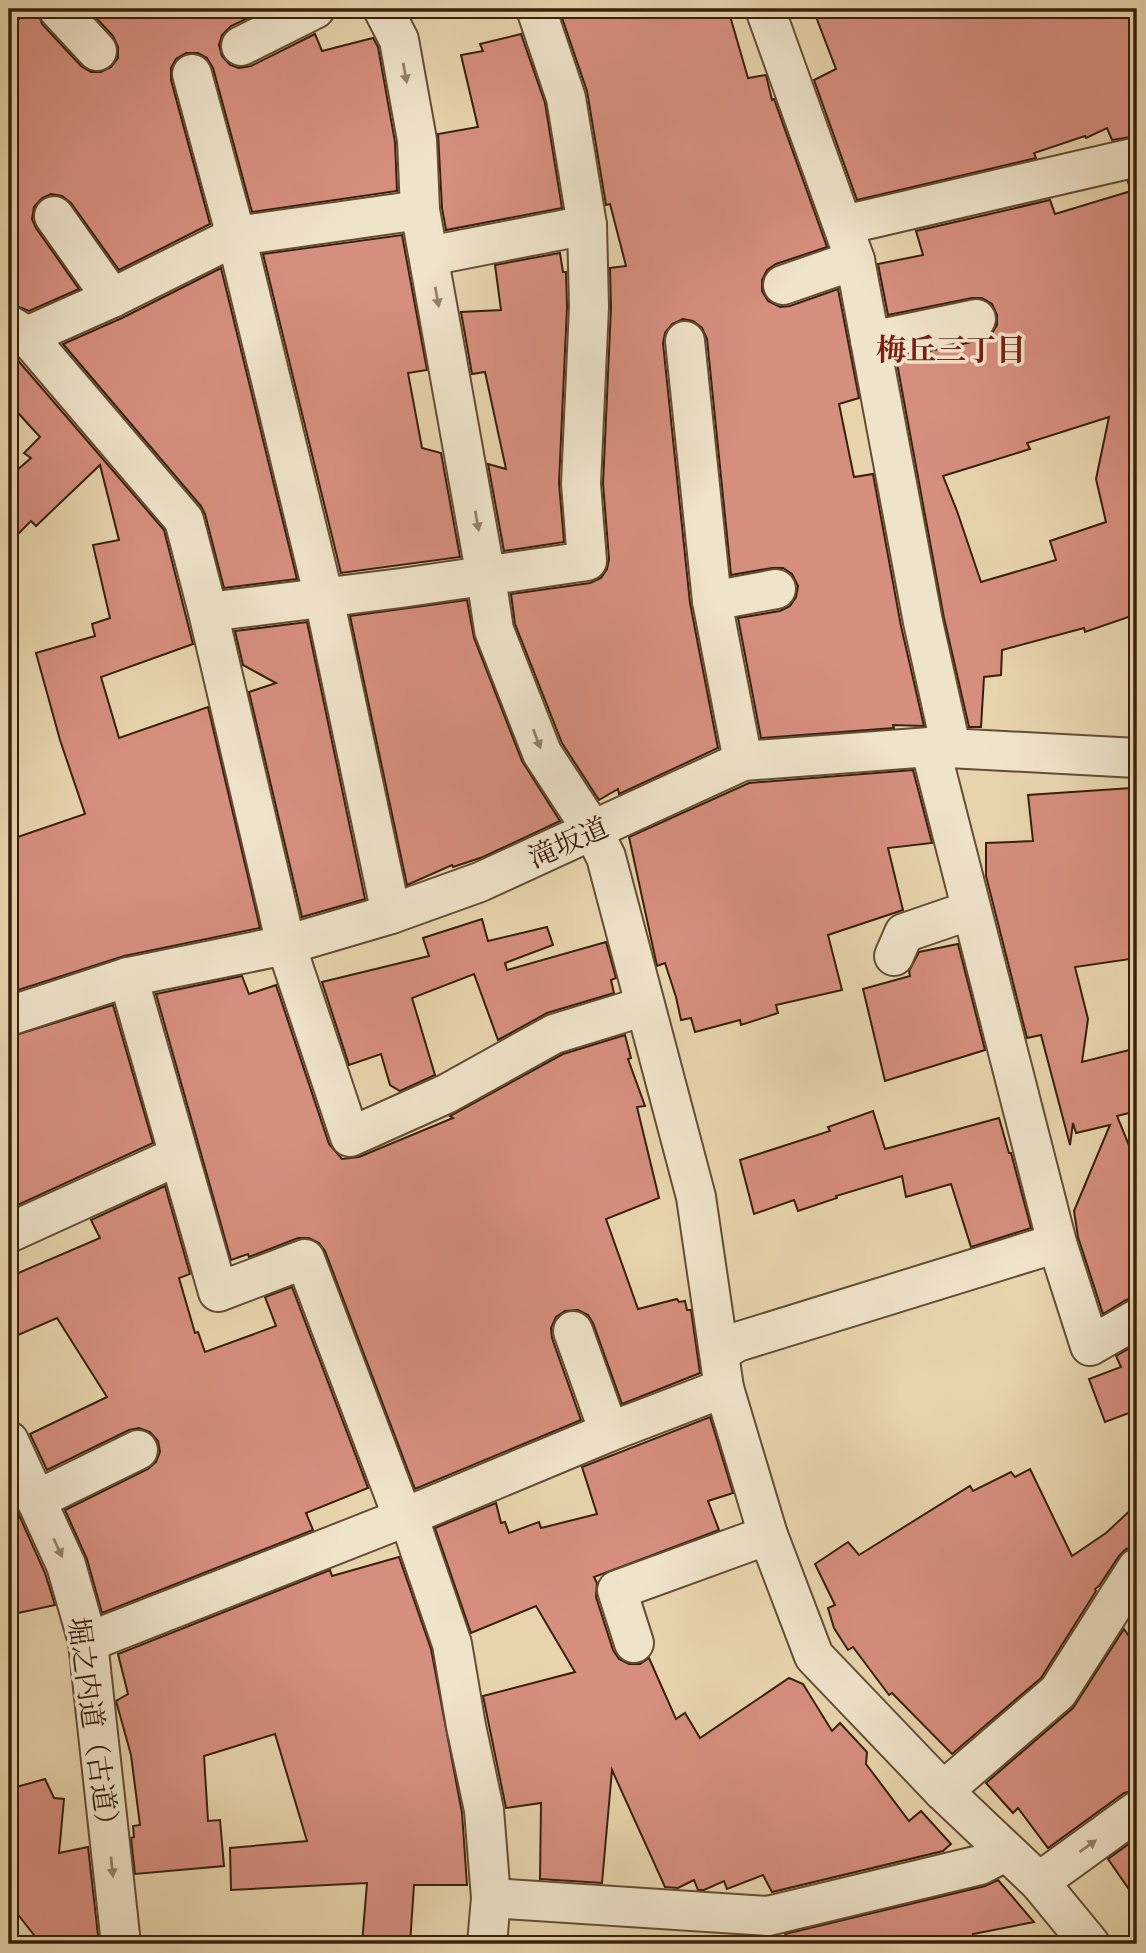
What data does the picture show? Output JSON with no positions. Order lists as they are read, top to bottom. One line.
{"streets":{"street":["滝坂道","堀之内道（古道）"]},"one_way":["堀之内道（古道）"],"districts":["梅丘三丁目"]}
